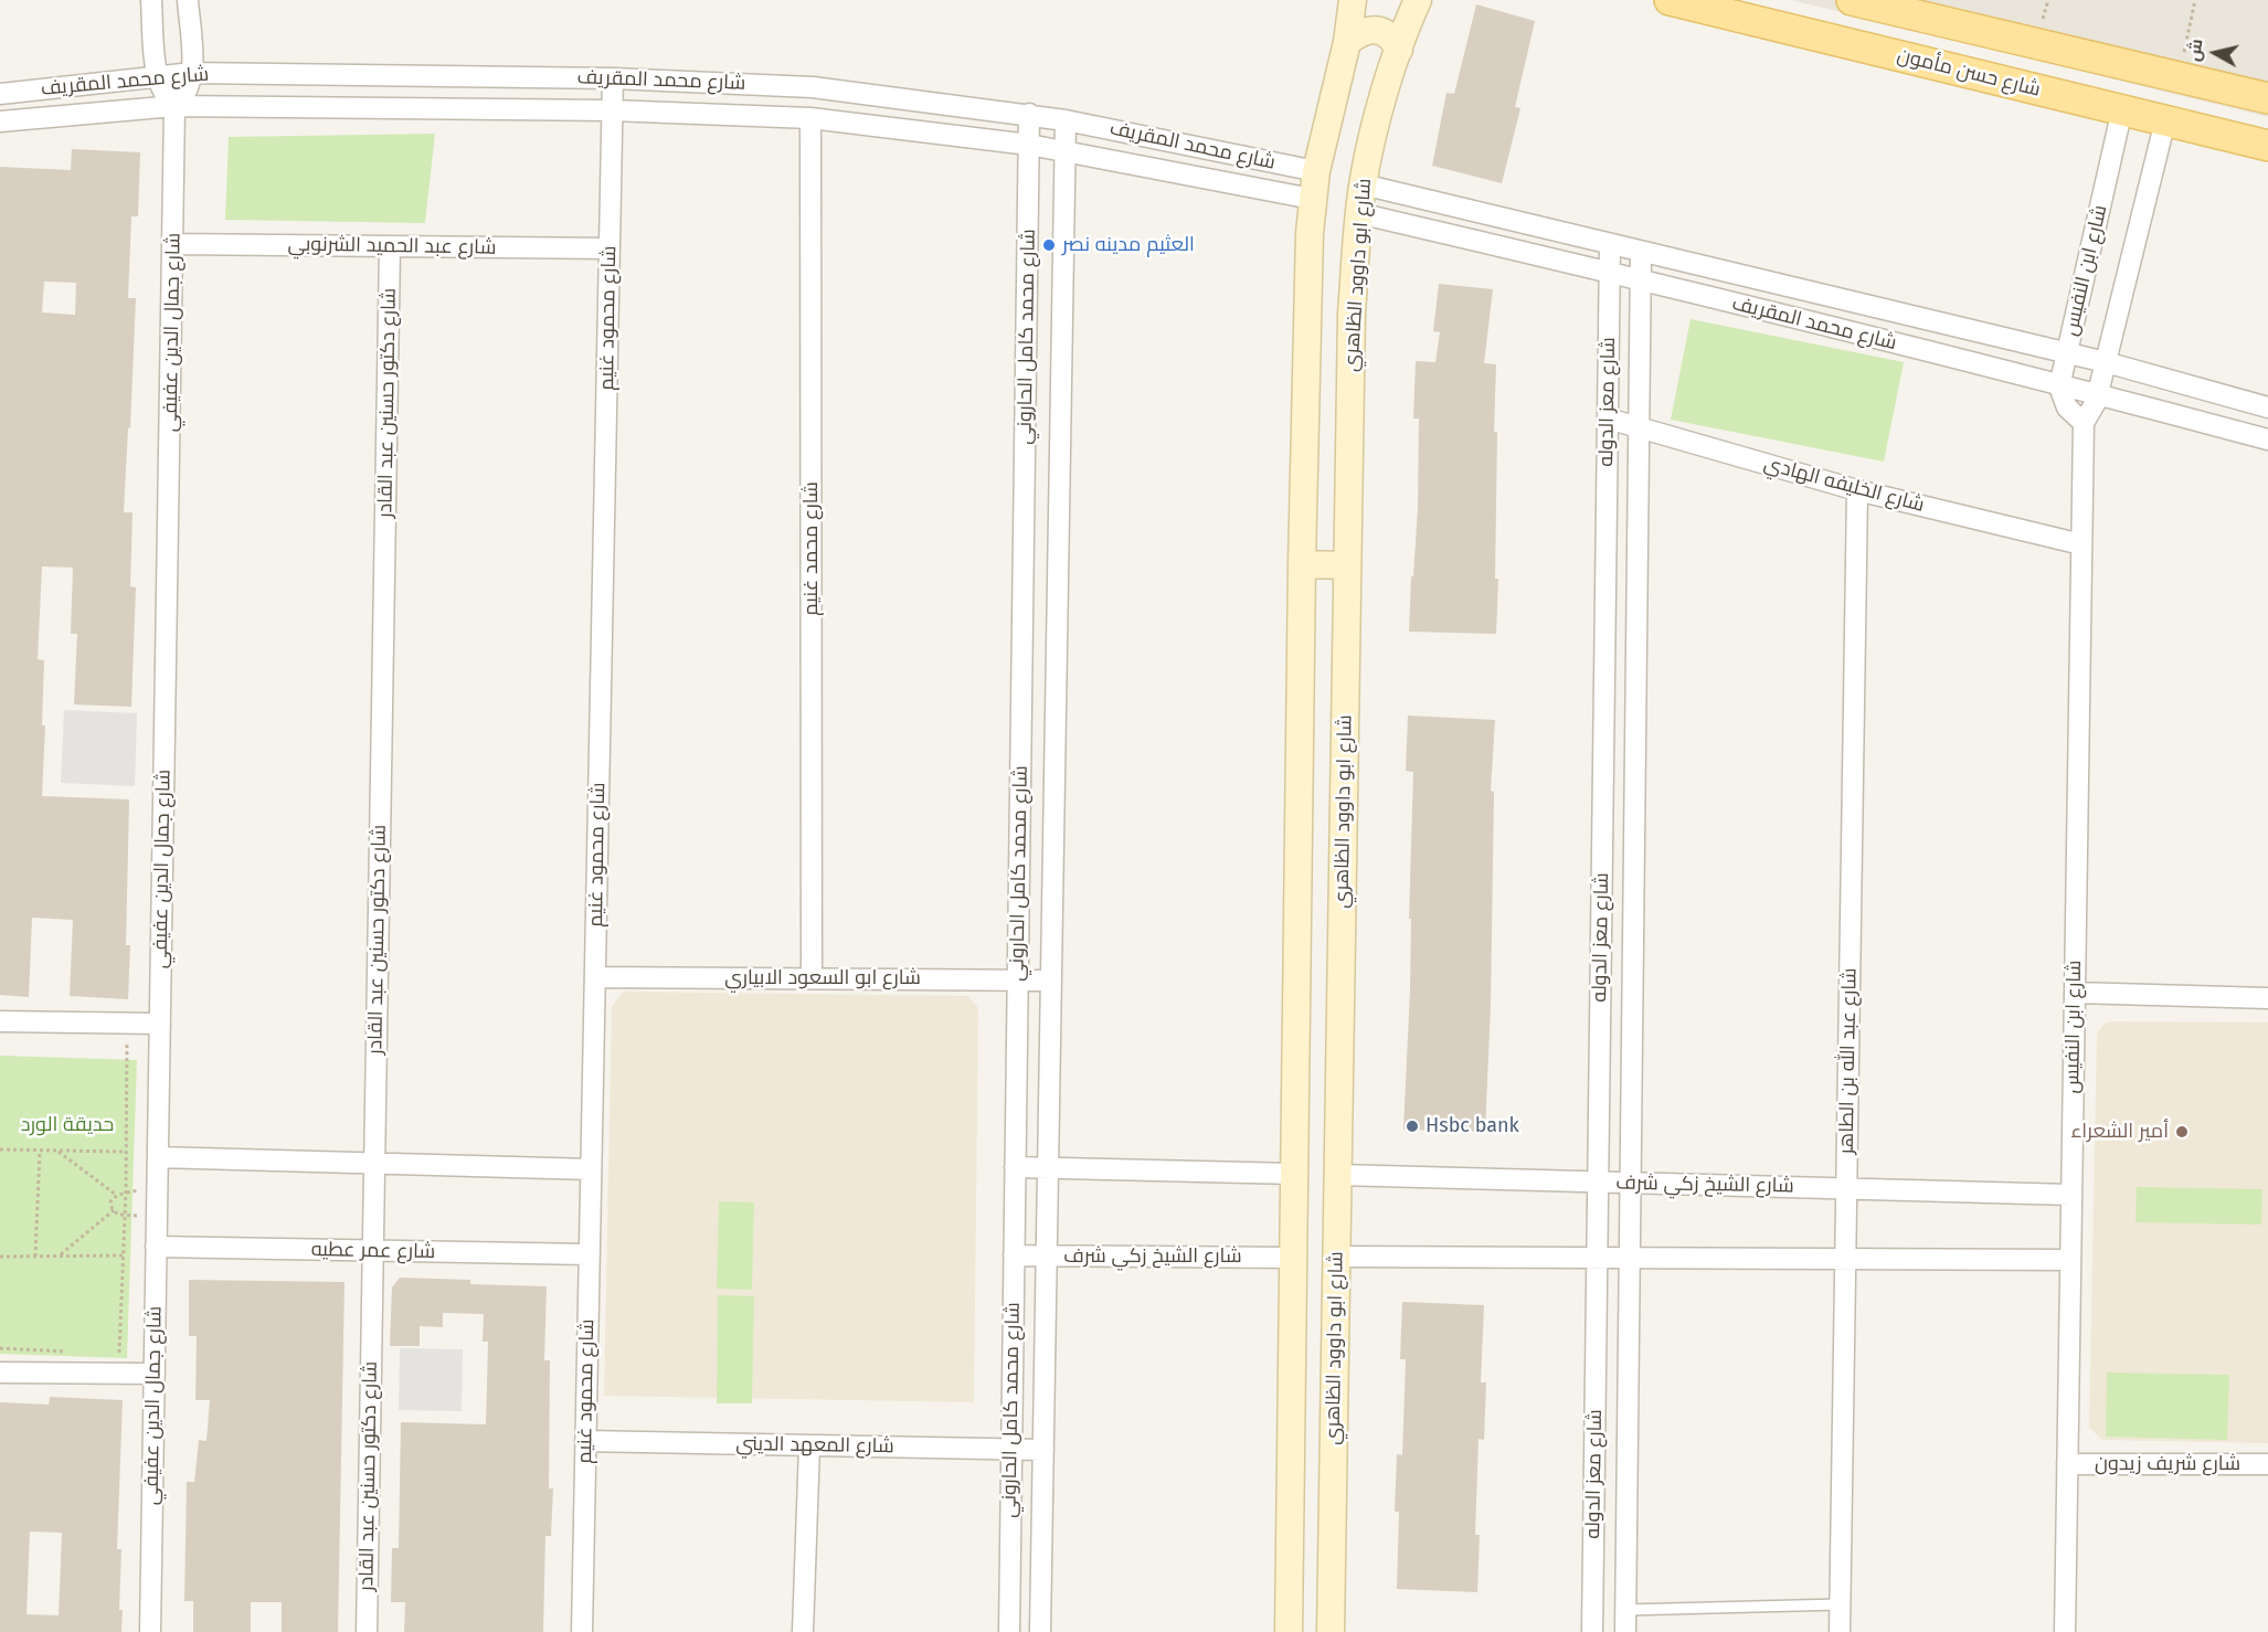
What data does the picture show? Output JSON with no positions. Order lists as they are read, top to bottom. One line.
{"streets":{"main road":["شارع حسن مأمون"],"street":["شارع محمد المقريف","شارع عبد الحميد الشرنوبي","شارع ابن النفيس","شارع ابو داوود الظاهري","شارع محمود غنيم","شارع جمال الدين عفيفي","شارع محمد كامل الحاروني","شارع معز الدوله","شارع دكتور حسنين عبد القادر","شارع الخليفه الهادي","شارع محمد غنيم","شارع ابو السعود الابياري","شارع عبد الله بن الطاهر","شارع الشيخ زكي شرف","شارع عمر عطيه","شارع المعهد الديني","شارع شريف زيدون"]},"crossings":[["شارع حسن مأمون","شارع ابن النفيس"],["شارع محمد المقريف","شارع ابن النفيس"],["شارع محمد المقريف","شارع ابو داوود الظاهري"],["شارع محمد المقريف","شارع محمود غنيم"],["شارع محمد المقريف","شارع جمال الدين عفيفي"],["شارع محمد المقريف","شارع محمد كامل الحاروني"],["شارع محمد المقريف","شارع معز الدوله"],["شارع محمد المقريف","شارع محمد غنيم"],["شارع عبد الحميد الشرنوبي","شارع محمود غنيم"],["شارع عبد الحميد الشرنوبي","شارع جمال الدين عفيفي"],["شارع عبد الحميد الشرنوبي","شارع دكتور حسنين عبد القادر"],["شارع ابن النفيس","شارع الخليفه الهادي"],["شارع ابن النفيس","شارع الشيخ زكي شرف"],["شارع ابن النفيس","شارع شريف زيدون"],["شارع ابو داوود الظاهري","شارع الشيخ زكي شرف"],["شارع محمود غنيم","شارع ابو السعود الابياري"],["شارع محمود غنيم","شارع عمر عطيه"],["شارع محمود غنيم","شارع المعهد الديني"],["شارع جمال الدين عفيفي","شارع عمر عطيه"],["شارع محمد كامل الحاروني","شارع ابو السعود الابياري"],["شارع محمد كامل الحاروني","شارع الشيخ زكي شرف"],["شارع محمد كامل الحاروني","شارع المعهد الديني"],["شارع معز الدوله","شارع الخليفه الهادي"],["شارع معز الدوله","شارع الشيخ زكي شرف"],["شارع دكتور حسنين عبد القادر","شارع عمر عطيه"],["شارع الخليفه الهادي","شارع عبد الله بن الطاهر"],["شارع محمد غنيم","شارع ابو السعود الابياري"],["شارع عبد الله بن الطاهر","شارع الشيخ زكي شرف"]],"parks":["حديقة الورد"],"places":["العثيم مدينه نصر","Hsbc bank","أمير الشعراء"],"north":"left"}
